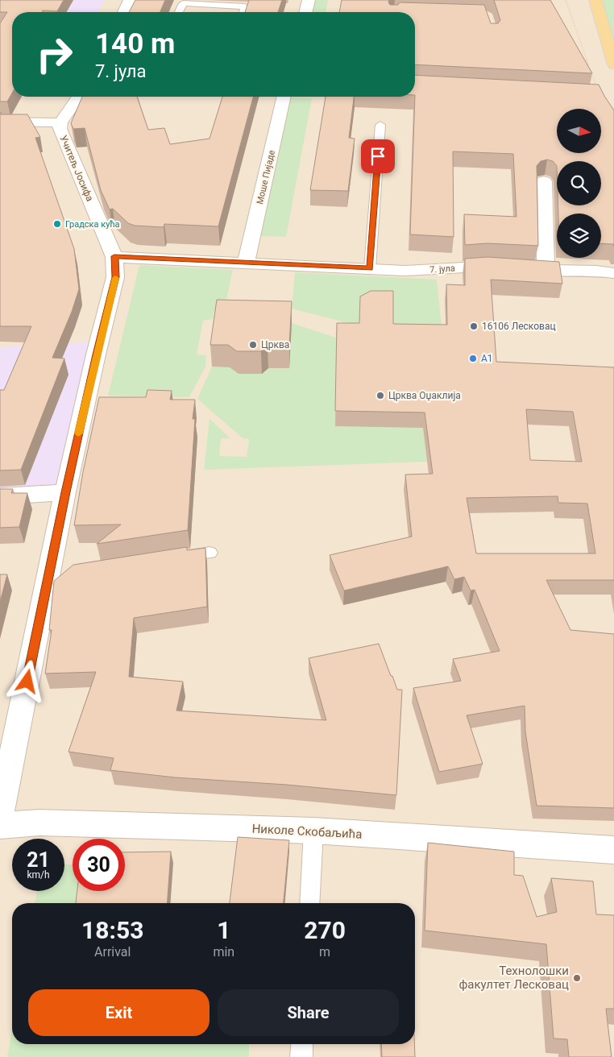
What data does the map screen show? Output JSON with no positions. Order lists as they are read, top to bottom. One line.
{"streets":{"street":["Учитељ Јосифа","Моше Пијаде","7. јула","Николе Скобаљића"]},"crossings":[["Учитељ Јосифа","7. јула"],["Моше Пијаде","7. јула"]],"places":["Градска кућа","16106 Лесковац","Црква","A1","Црква Оџаклија","Технолошки факултет Лесковац"],"north":"right","page":{"turn":["140 m","7. јула"],"speed":"21 km/h","limit":"30","eta":["18:53","Arrival","1","min","270","m"],"buttons":["Exit","Share"]}}
